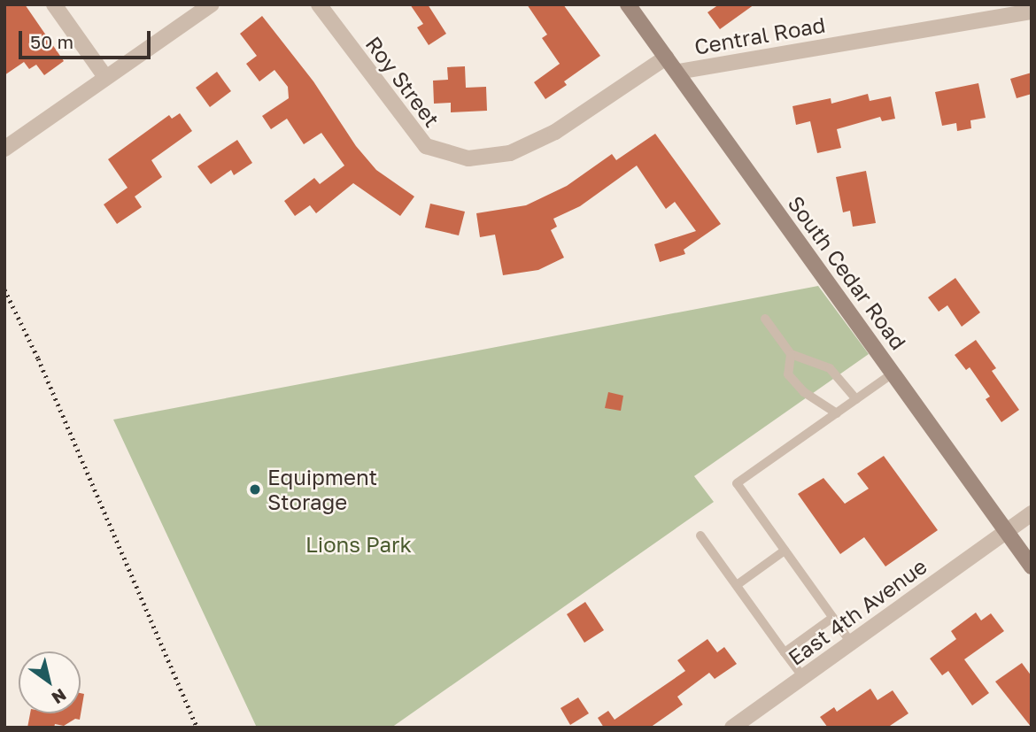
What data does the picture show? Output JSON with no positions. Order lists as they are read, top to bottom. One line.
{"streets":{"main road":["South Cedar Road"],"street":["Central Road","Roy Street","East 4th Avenue"]},"crossings":[["Central Road","South Cedar Road"],["Roy Street","South Cedar Road"],["South Cedar Road","East 4th Avenue"]],"parks":["Lions Park"],"places":["Equipment Storage"],"scale_bar":"50 m","north":"bottom right"}
